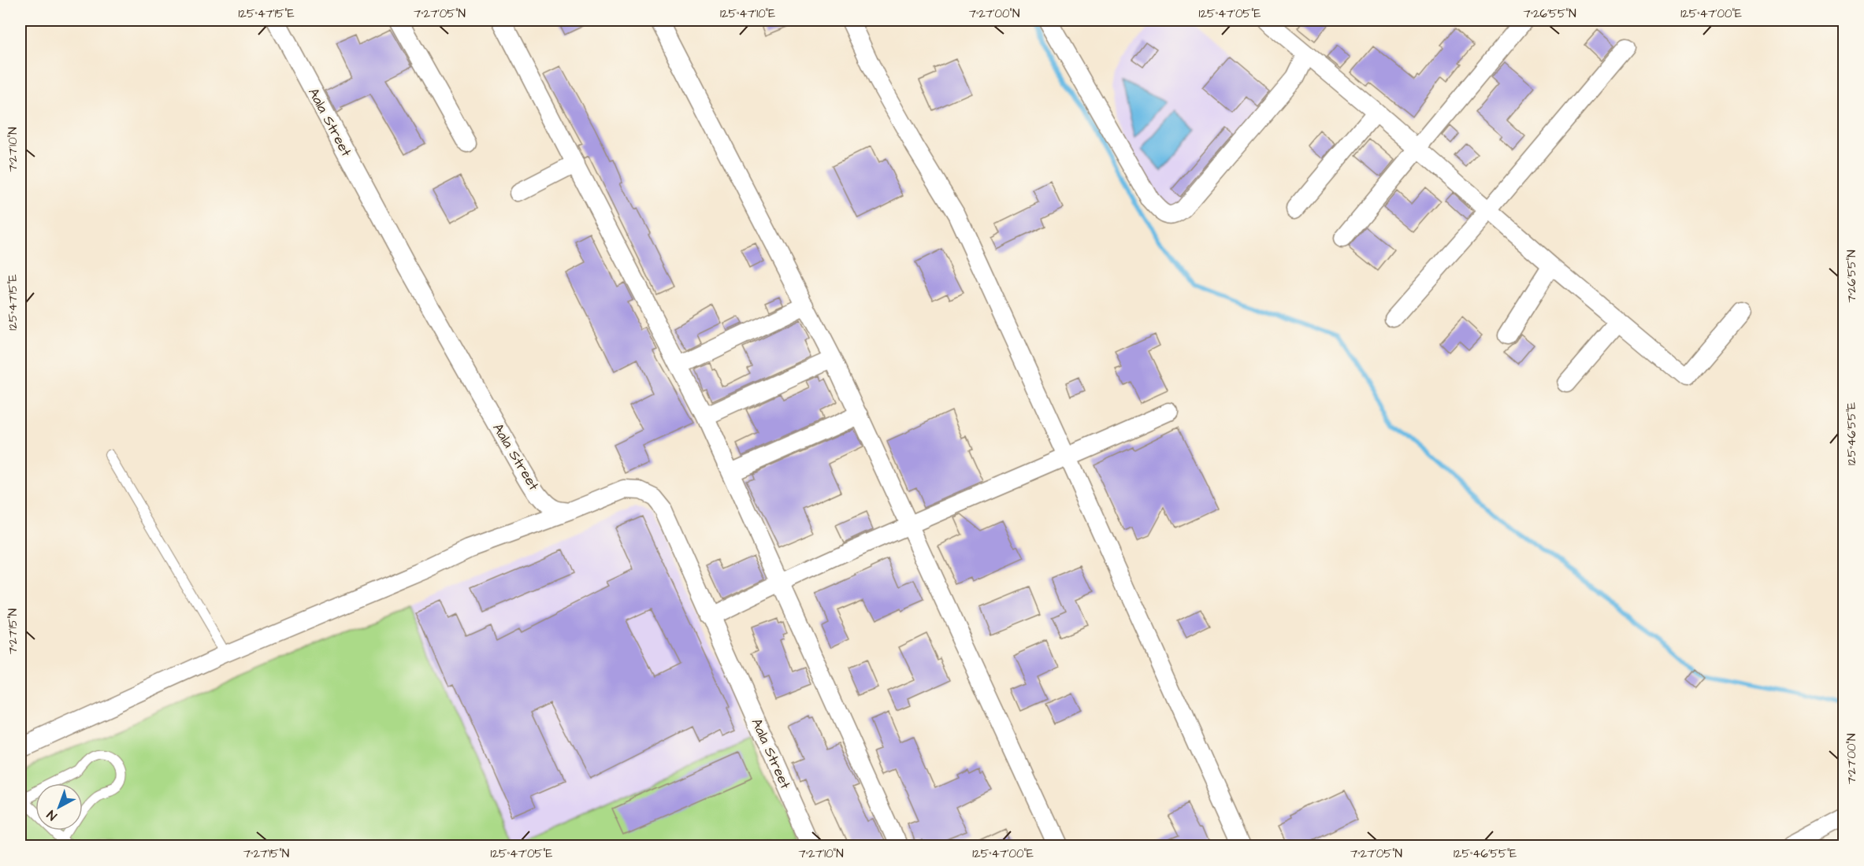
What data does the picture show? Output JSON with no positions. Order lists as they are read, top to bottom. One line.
{"streets":{"street":["Aala Street"]},"north":"bottom left","coordinates":["125°47'15\"E","7°27'05\"N","125°47'10\"E","7°27'00\"N","125°47'05\"E","7°26'55\"N","125°47'00\"E","7°27'10\"N","125°46'55\"E","7°27'15\"N"]}
